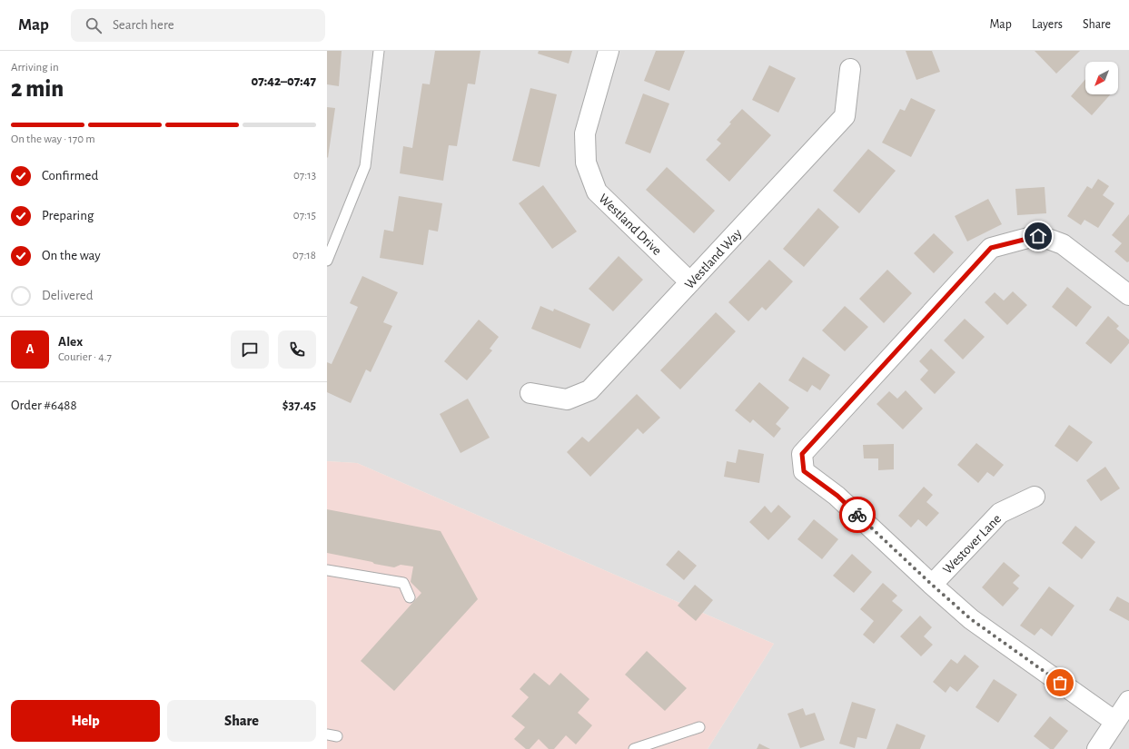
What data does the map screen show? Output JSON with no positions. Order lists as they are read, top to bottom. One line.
{"streets":{"street":["Westland Drive","Westland Way","Westover Lane"]},"crossings":[["Westland Drive","Westland Way"]],"north":"bottom left","page":{"header":"Map","search":"Search here","nav":["Map","Layers","Share"],"heading":["2 min","Arriving in","07:42–07:47"],"panel":["Alex","Courier · 4.7","Order #6488","$37.45"],"bar":"On the way · 170 m","list":[["Confirmed","07:13"],["Preparing","07:15"],["On the way","07:18"],"Delivered"],"round":"A","buttons":["Help","Share"]}}
